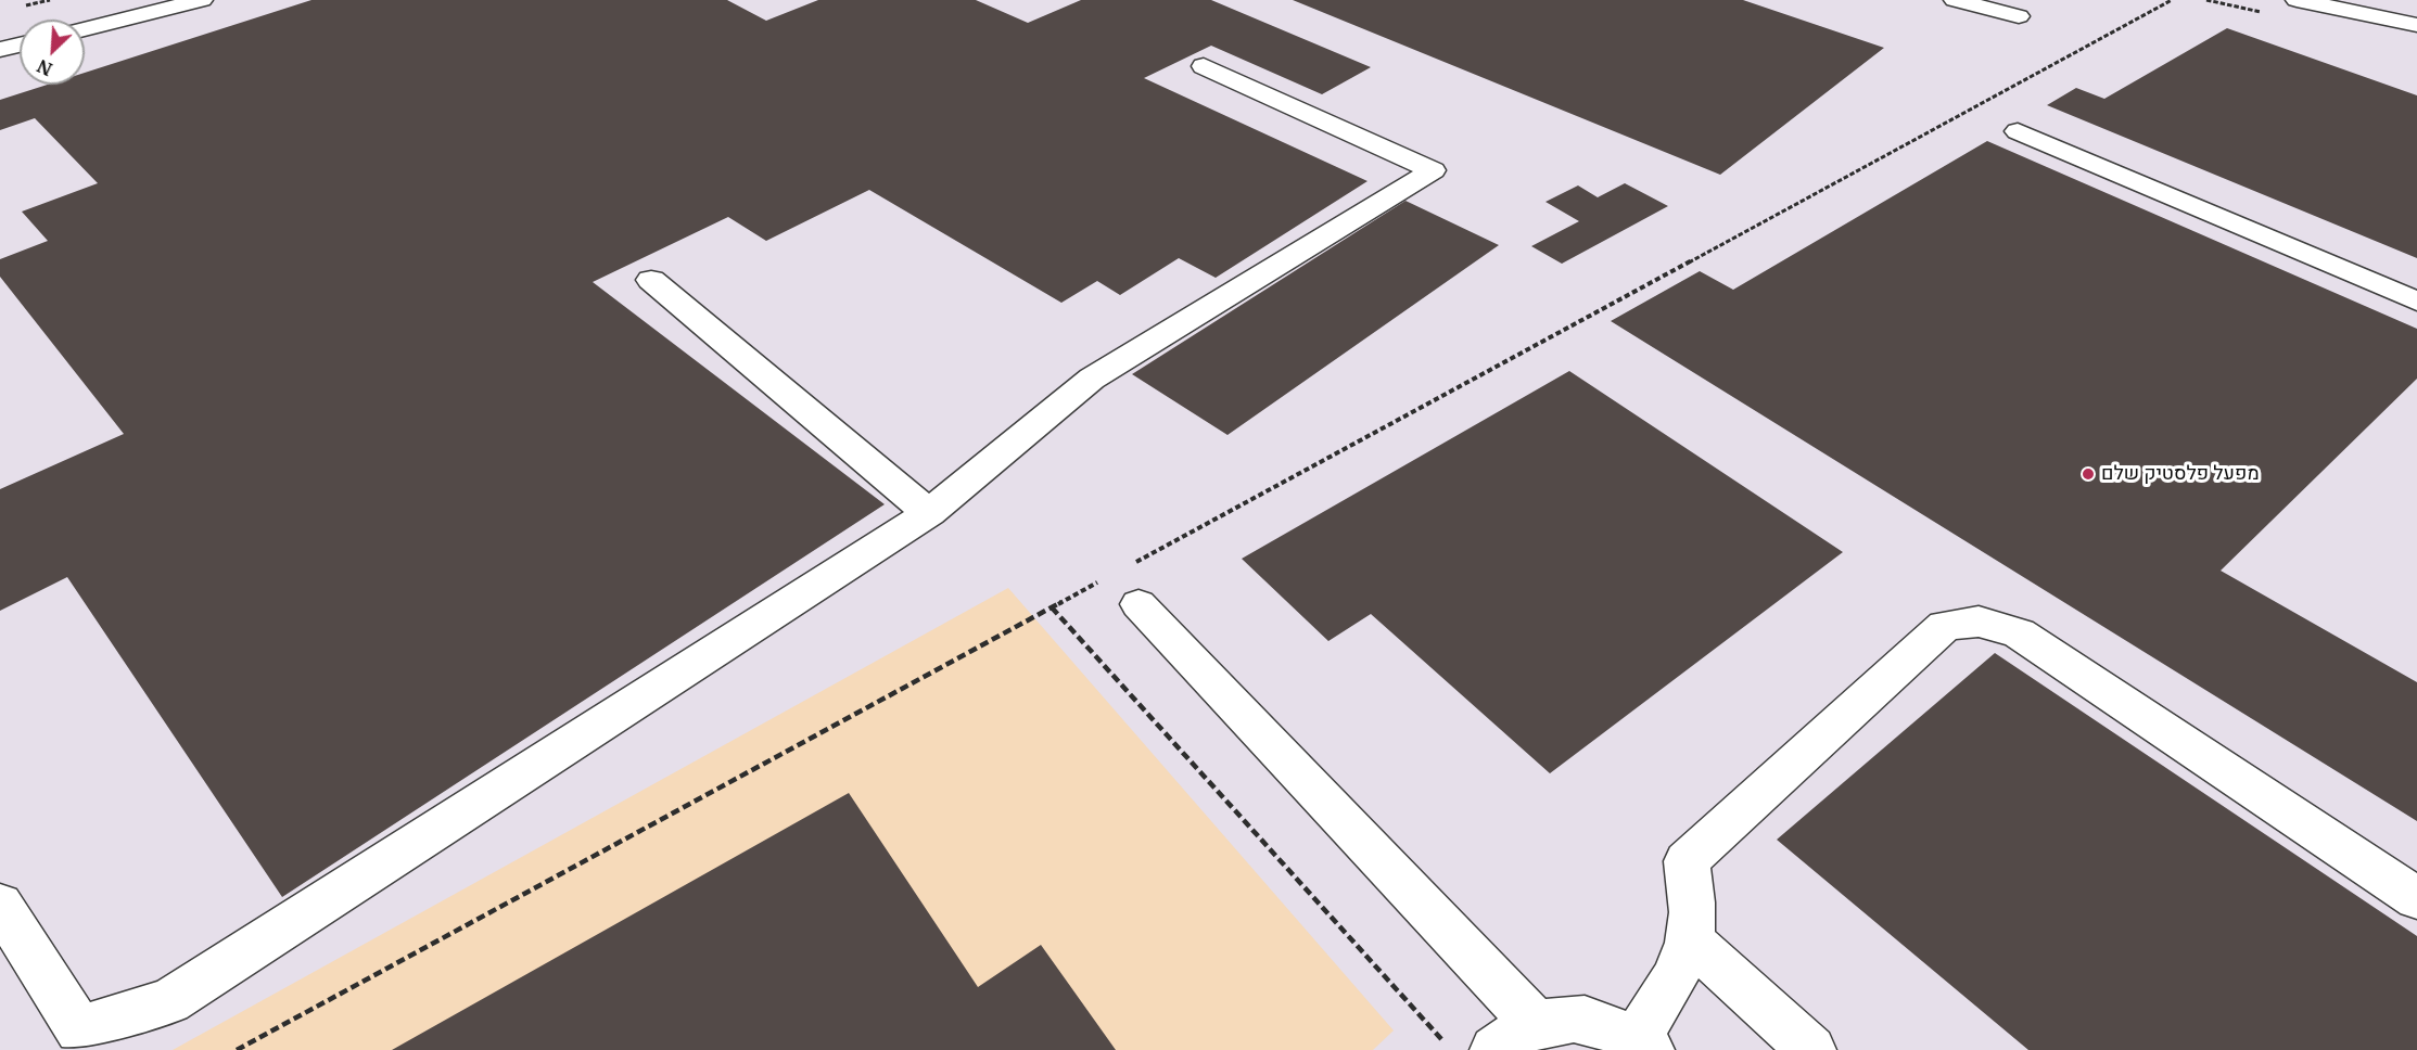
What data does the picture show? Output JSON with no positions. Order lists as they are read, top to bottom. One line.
{"places":["מפעל פלסטיק שלם"],"north":"bottom left"}
